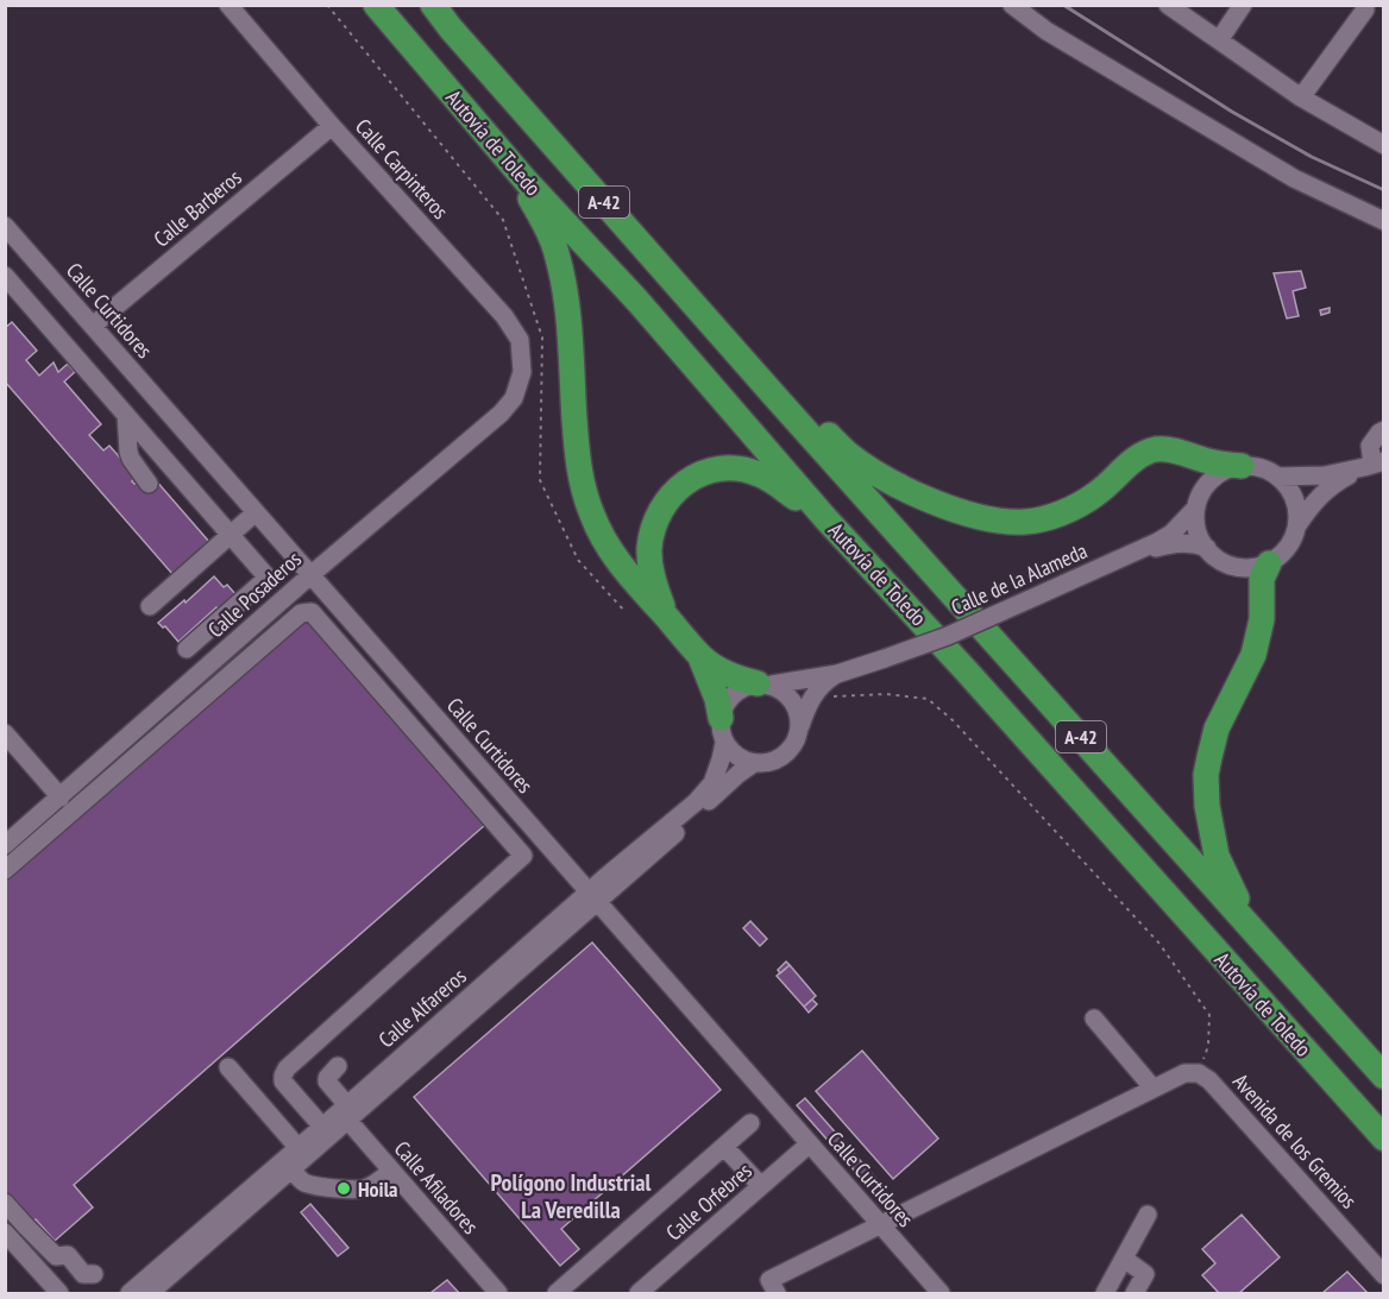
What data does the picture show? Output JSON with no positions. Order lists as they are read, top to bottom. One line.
{"streets":{"highway":["Autovía de Toledo","A-42"],"street":["Calle Carpinteros","Calle Barberos","Calle Curtidores","Calle de la Alameda","Calle Posaderos","Calle Alfareros","Avenida de los Gremios","Calle Afiladores","Calle Orfebres"]},"crossings":[["Calle Carpinteros","Calle Barberos"],["Calle Carpinteros","Calle Posaderos"],["Calle Barberos","Calle Curtidores"],["Calle Curtidores","Calle Posaderos"],["Calle Curtidores","Calle Alfareros"],["Calle Curtidores","Calle Orfebres"],["Calle de la Alameda","Calle Alfareros"],["Calle Alfareros","Calle Afiladores"]],"districts":["Polígono Industrial La Veredilla"],"places":["Hoila"]}
